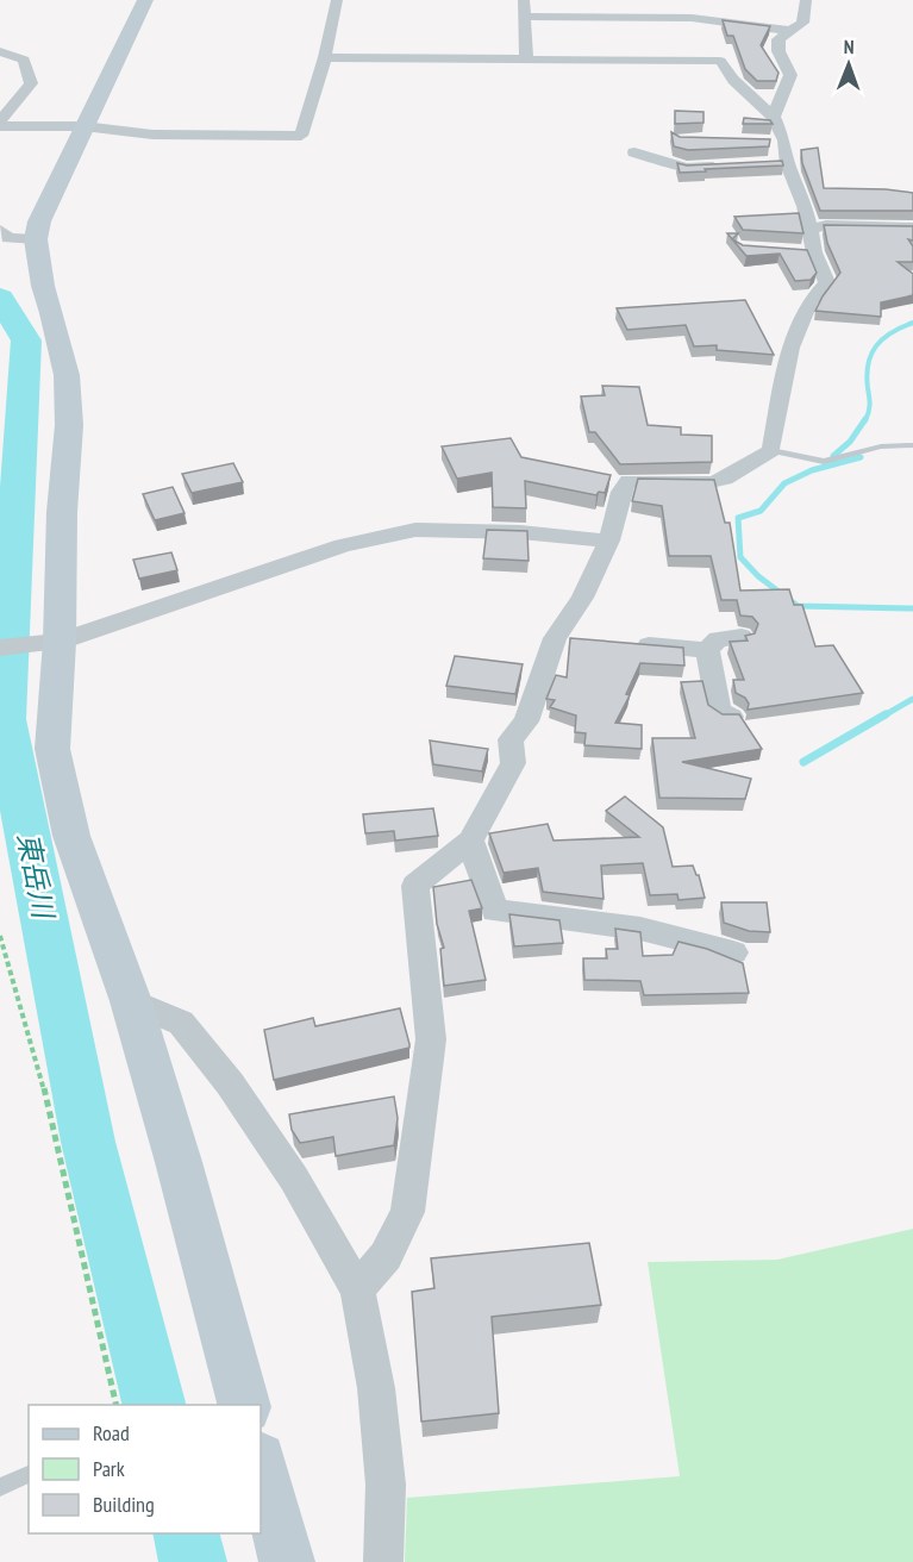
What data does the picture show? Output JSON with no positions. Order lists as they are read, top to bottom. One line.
{"water":["東岳川"],"legend":["Road","Park","Building"],"north":"top"}
